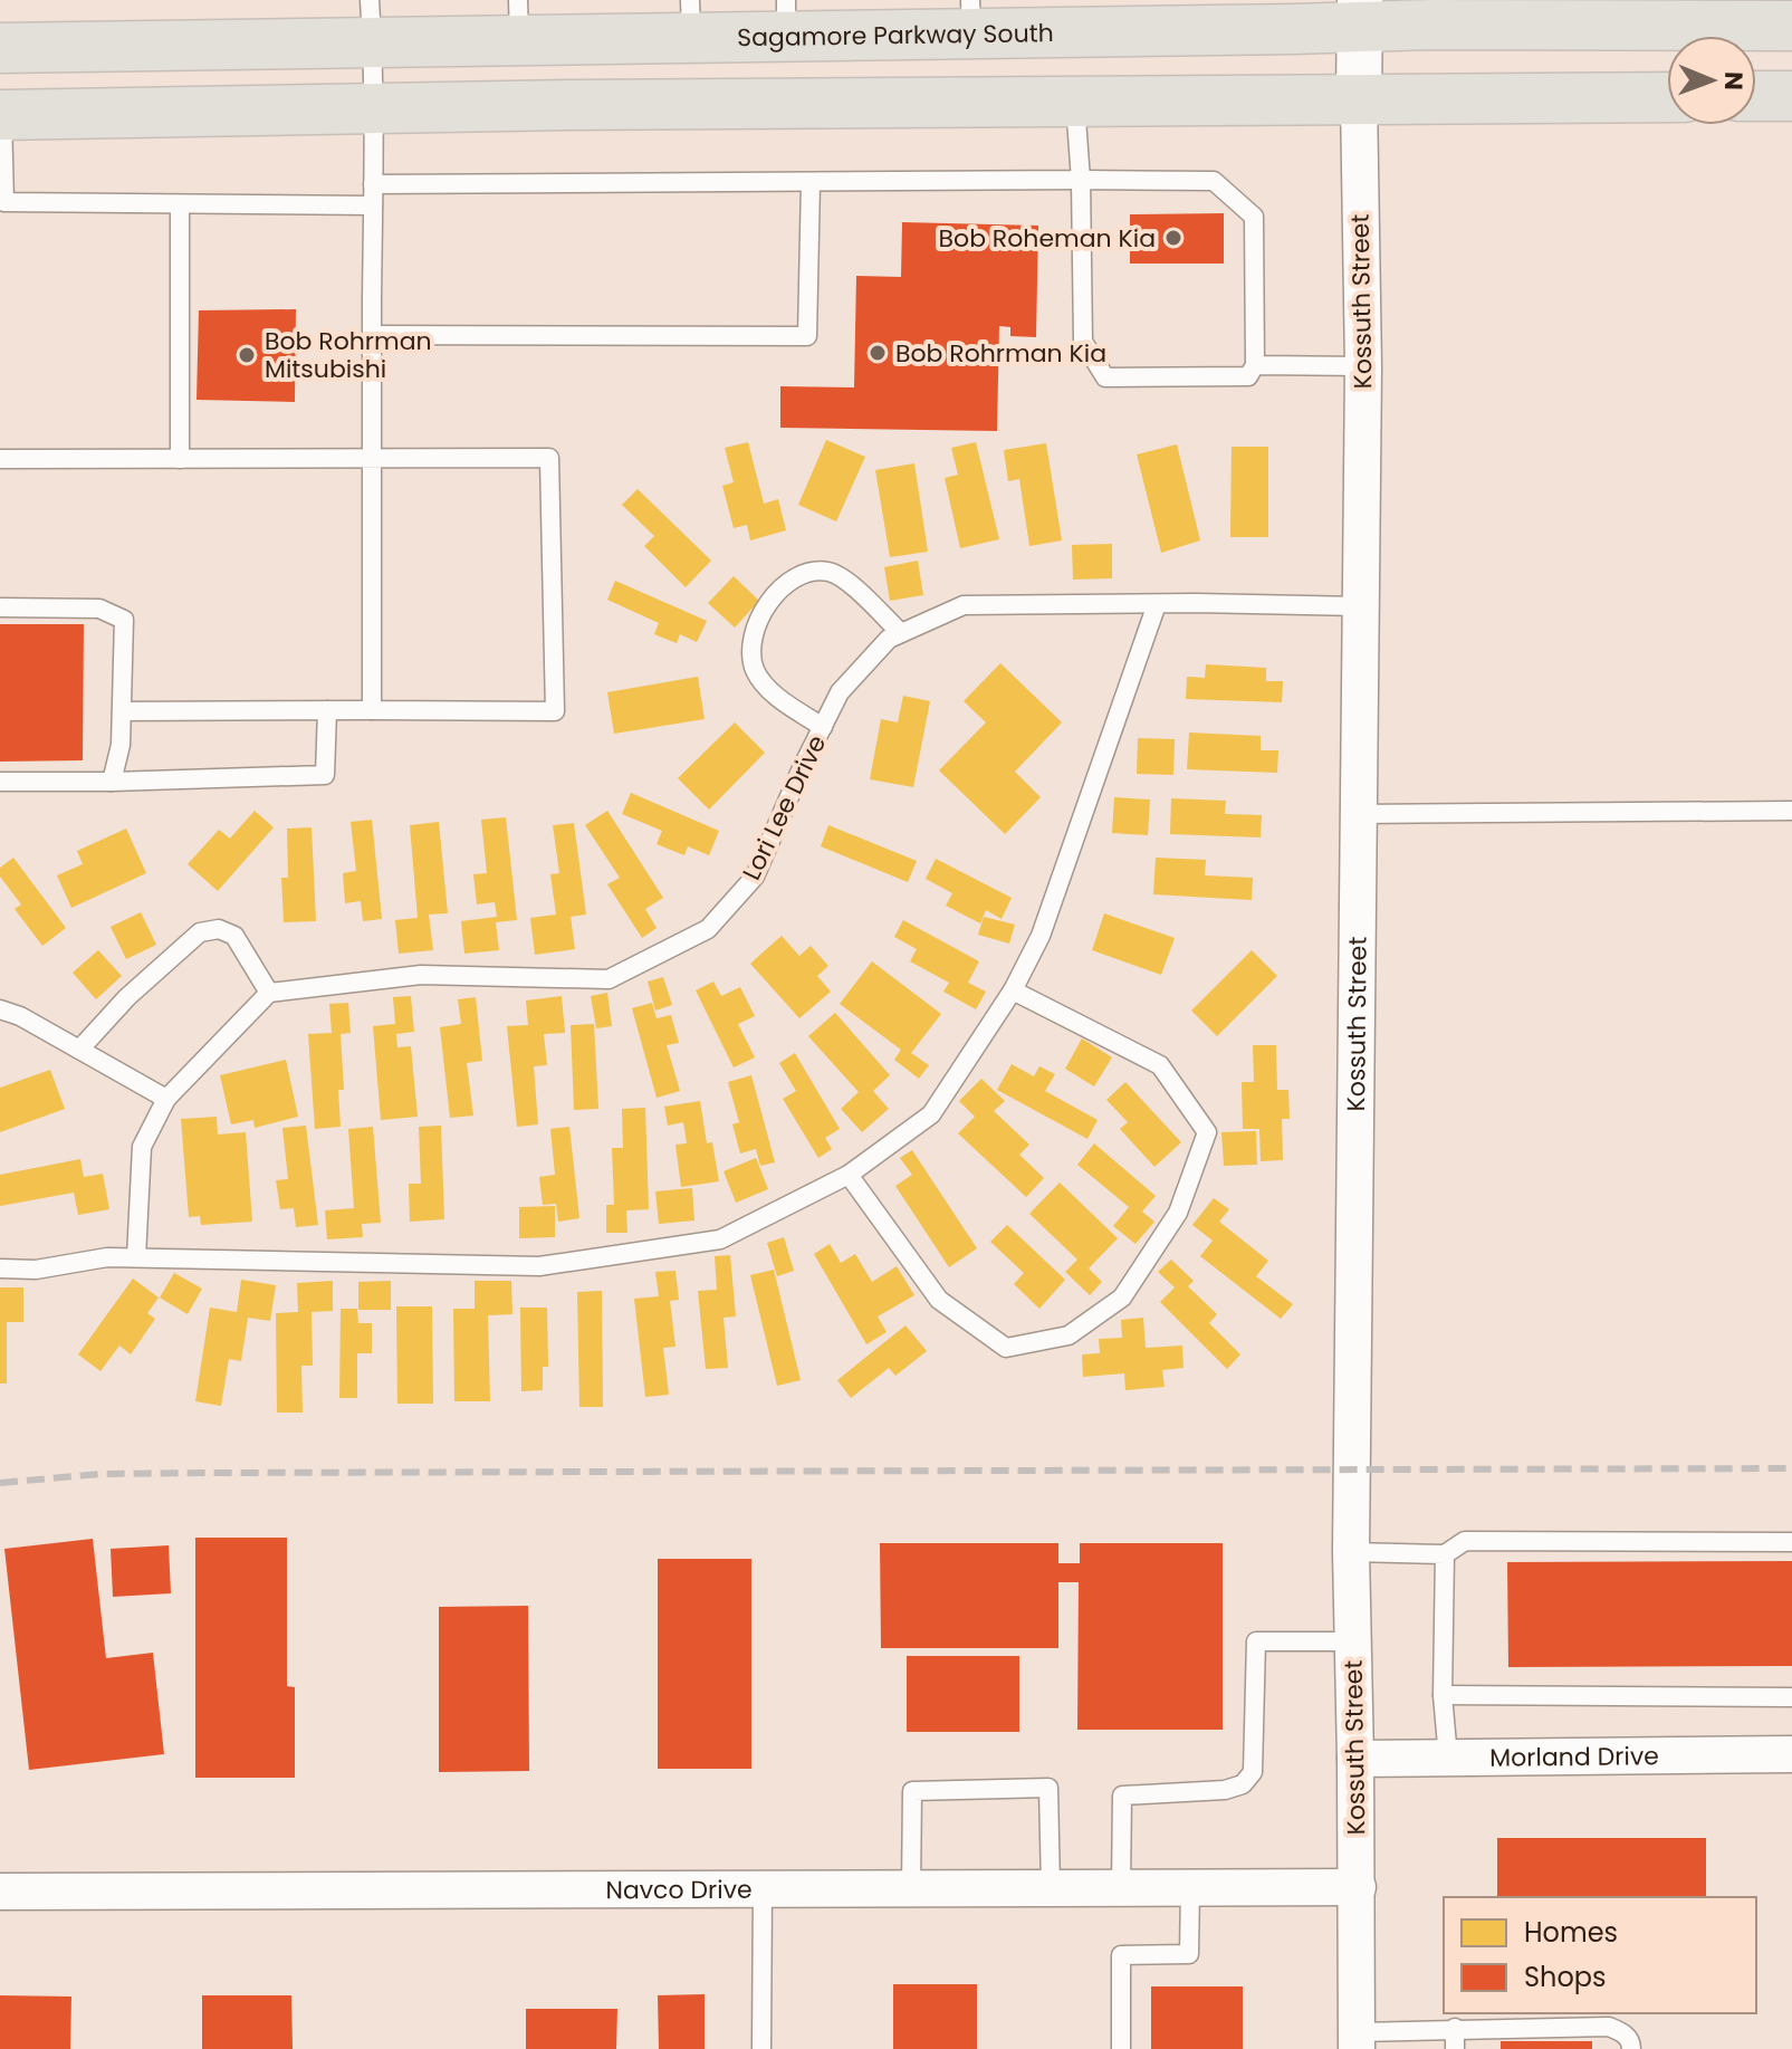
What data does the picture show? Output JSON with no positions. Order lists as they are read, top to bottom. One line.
{"streets":{"main road":["Sagamore Parkway South"],"street":["Kossuth Street","Morland Drive","Navco Drive"],"lane":["Lori Lee Drive"]},"crossings":[["Sagamore Parkway South","Kossuth Street"],["Kossuth Street","Lori Lee Drive"],["Kossuth Street","Morland Drive"],["Kossuth Street","Navco Drive"]],"places":["Bob Roheman Kia","Bob Rohrman Kia","Bob Rohrman Mitsubishi"],"legend":["Homes","Shops"],"north":"right"}
